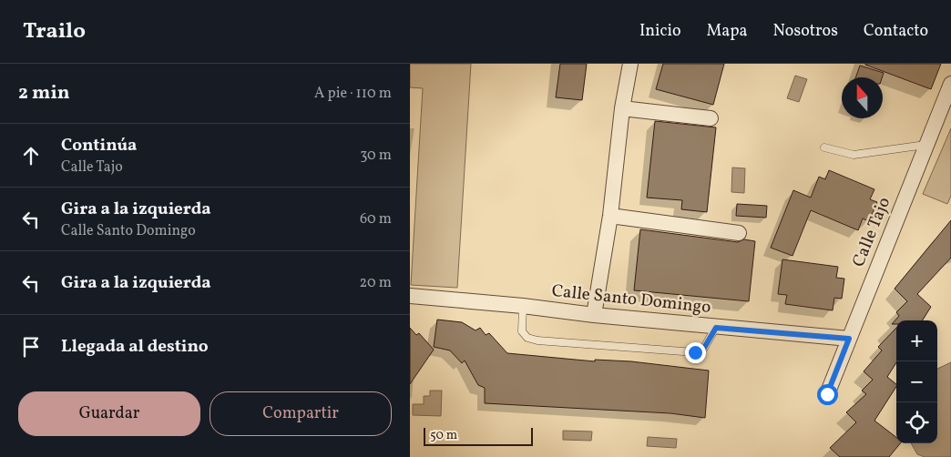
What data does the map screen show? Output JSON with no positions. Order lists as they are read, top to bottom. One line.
{"streets":{"street":["Calle Tajo","Calle Santo Domingo"]},"crossings":[["Calle Tajo","Calle Santo Domingo"]],"scale_bar":"50 m","north":"top","page":{"header":"Trailo","nav":["Inicio","Mapa","Nosotros","Contacto"],"heading":["2 min","A pie · 110 m"],"list":[["Continúa","Calle Tajo","30 m"],["Gira a la izquierda","Calle Santo Domingo","60 m"],["Gira a la izquierda","20 m"],"Llegada al destino"],"map_buttons":["+","−"],"buttons":["Guardar","Compartir"],"scale":"50 m"}}
